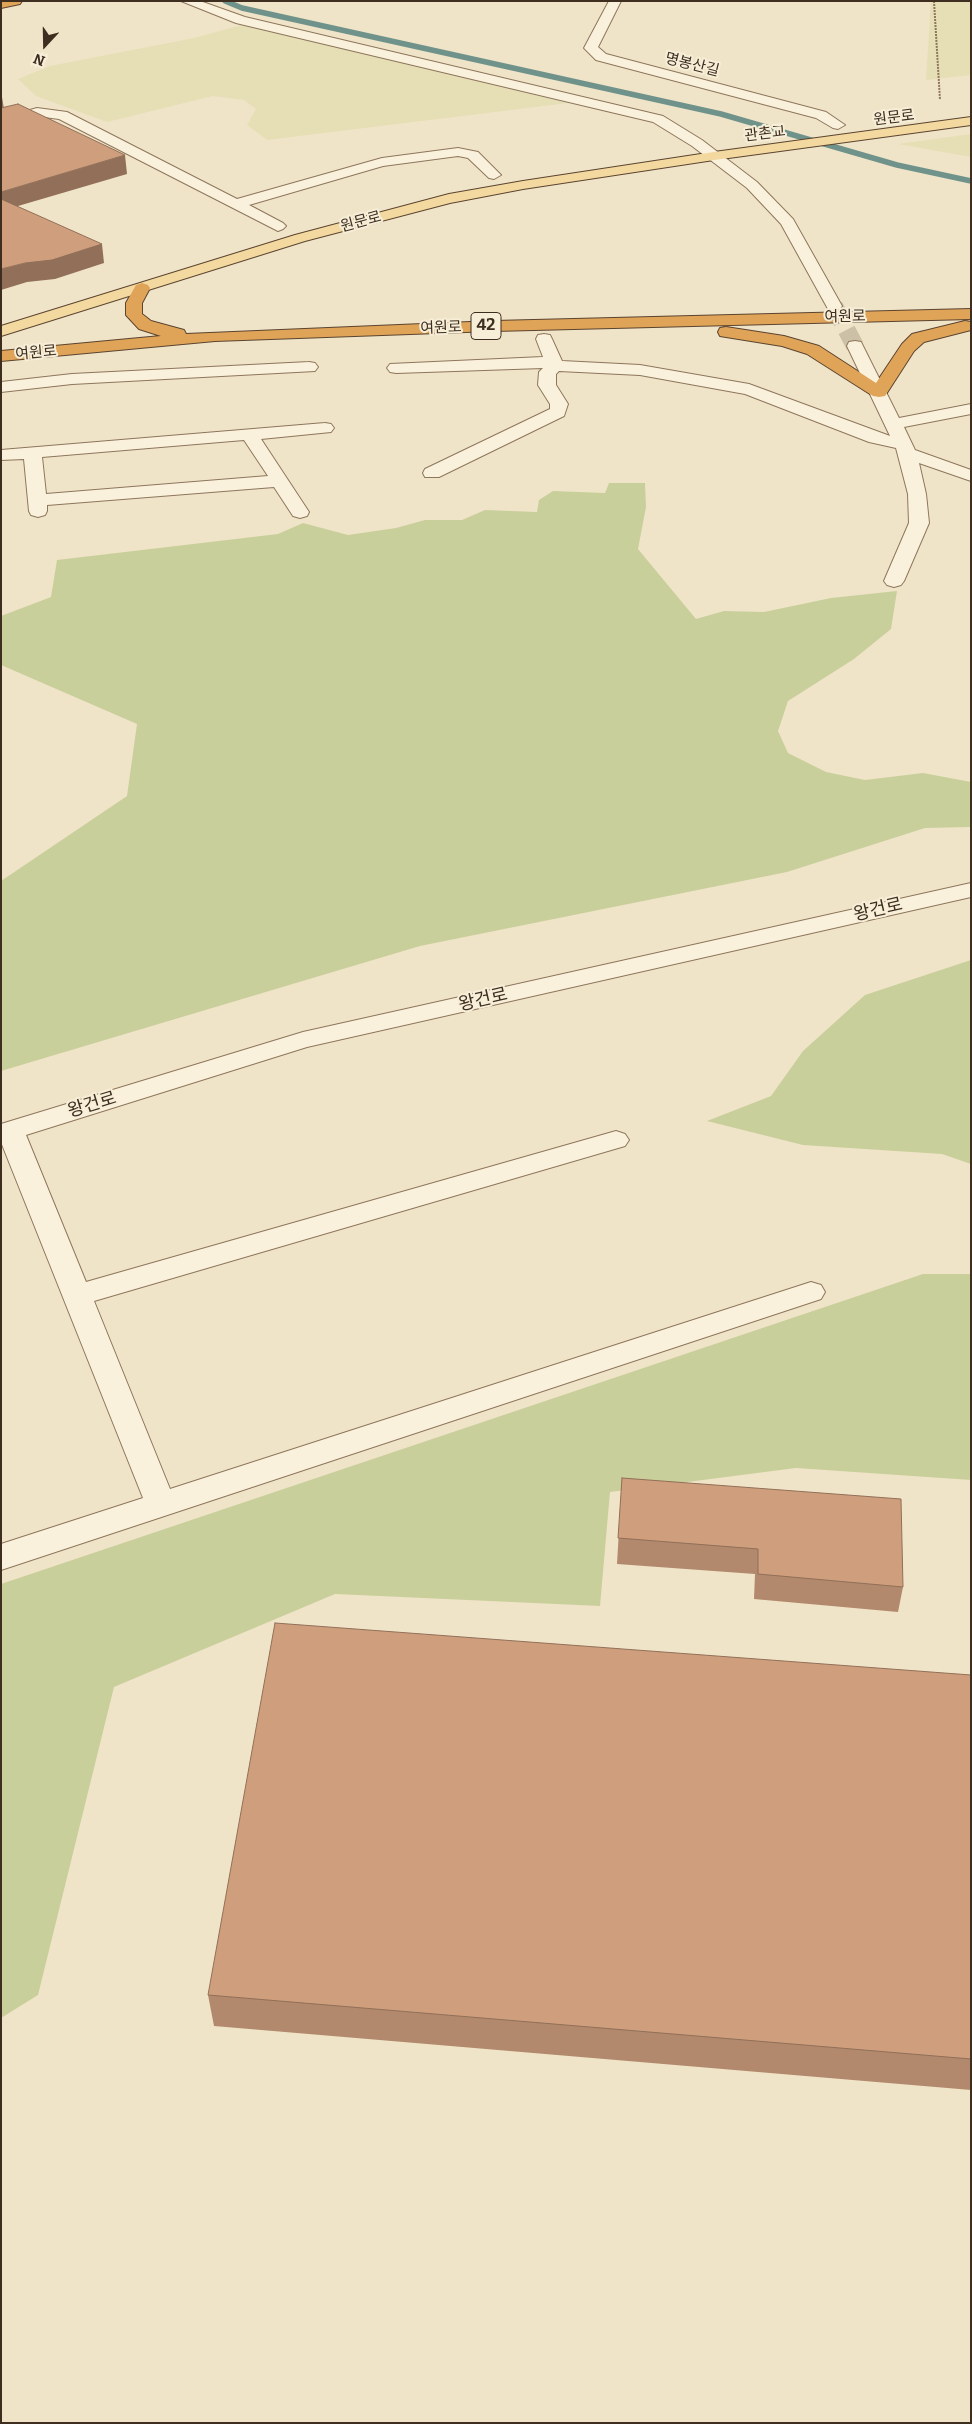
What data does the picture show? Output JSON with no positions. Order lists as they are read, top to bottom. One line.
{"streets":{"highway":["여원로","42"],"main road":["원문로","관촌교"],"street":["명봉산길","왕건로"]},"crossings":[["명봉산길","원문로"],["원문로","관촌교"]],"north":"bottom"}
